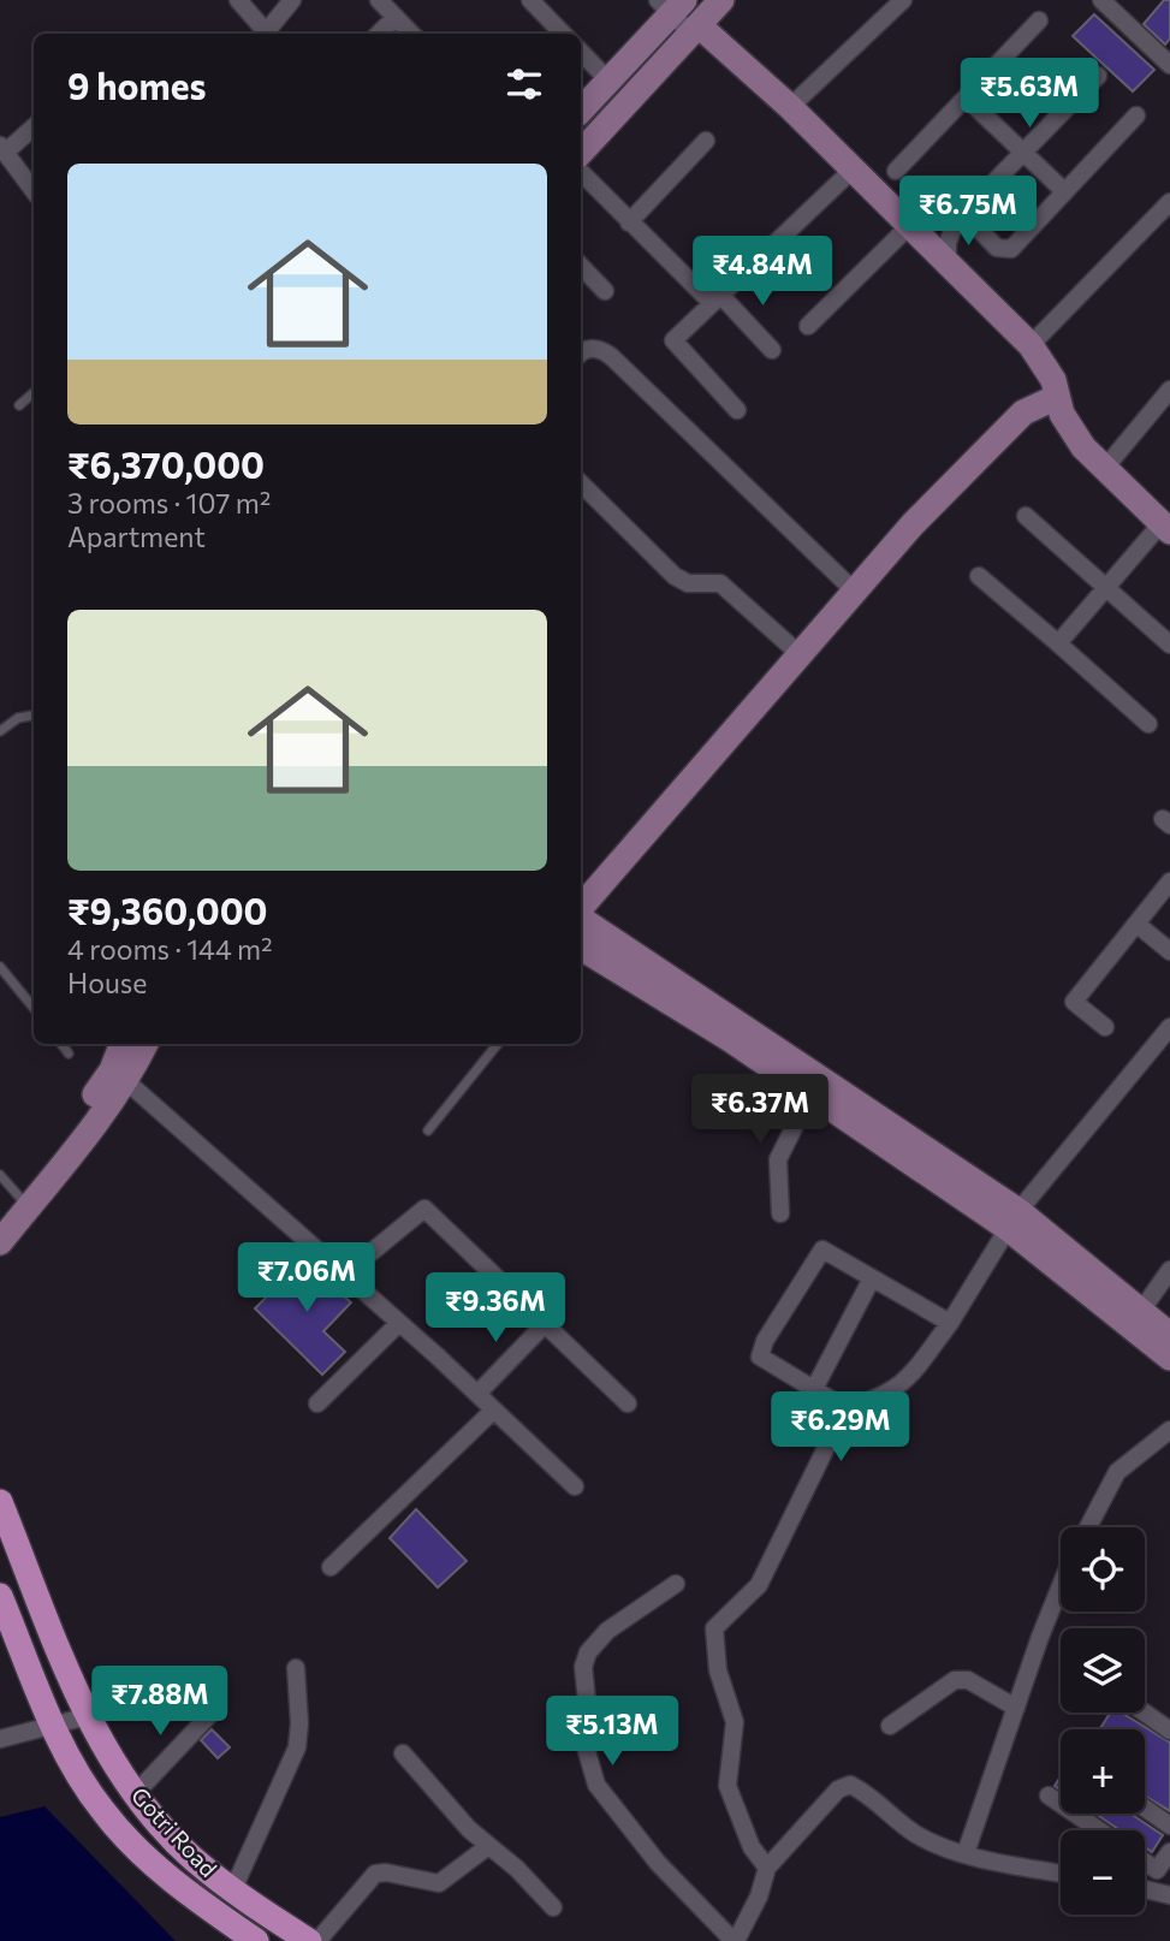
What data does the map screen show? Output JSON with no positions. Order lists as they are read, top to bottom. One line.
{"streets":{"main road":["Gotri Road"]},"page":{"heading":"9 homes","price":["₹5.63M","₹6.75M","₹4.84M","₹6.37M","₹7.06M","₹9.36M","₹6.29M","₹7.88M","₹5.13M"],"list":[{"name":"₹6,370,000","note":"3 rooms · 107 m² · Apartment"},{"name":"₹9,360,000","note":"4 rooms · 144 m² · House"}],"map_buttons":["+","−"]}}
